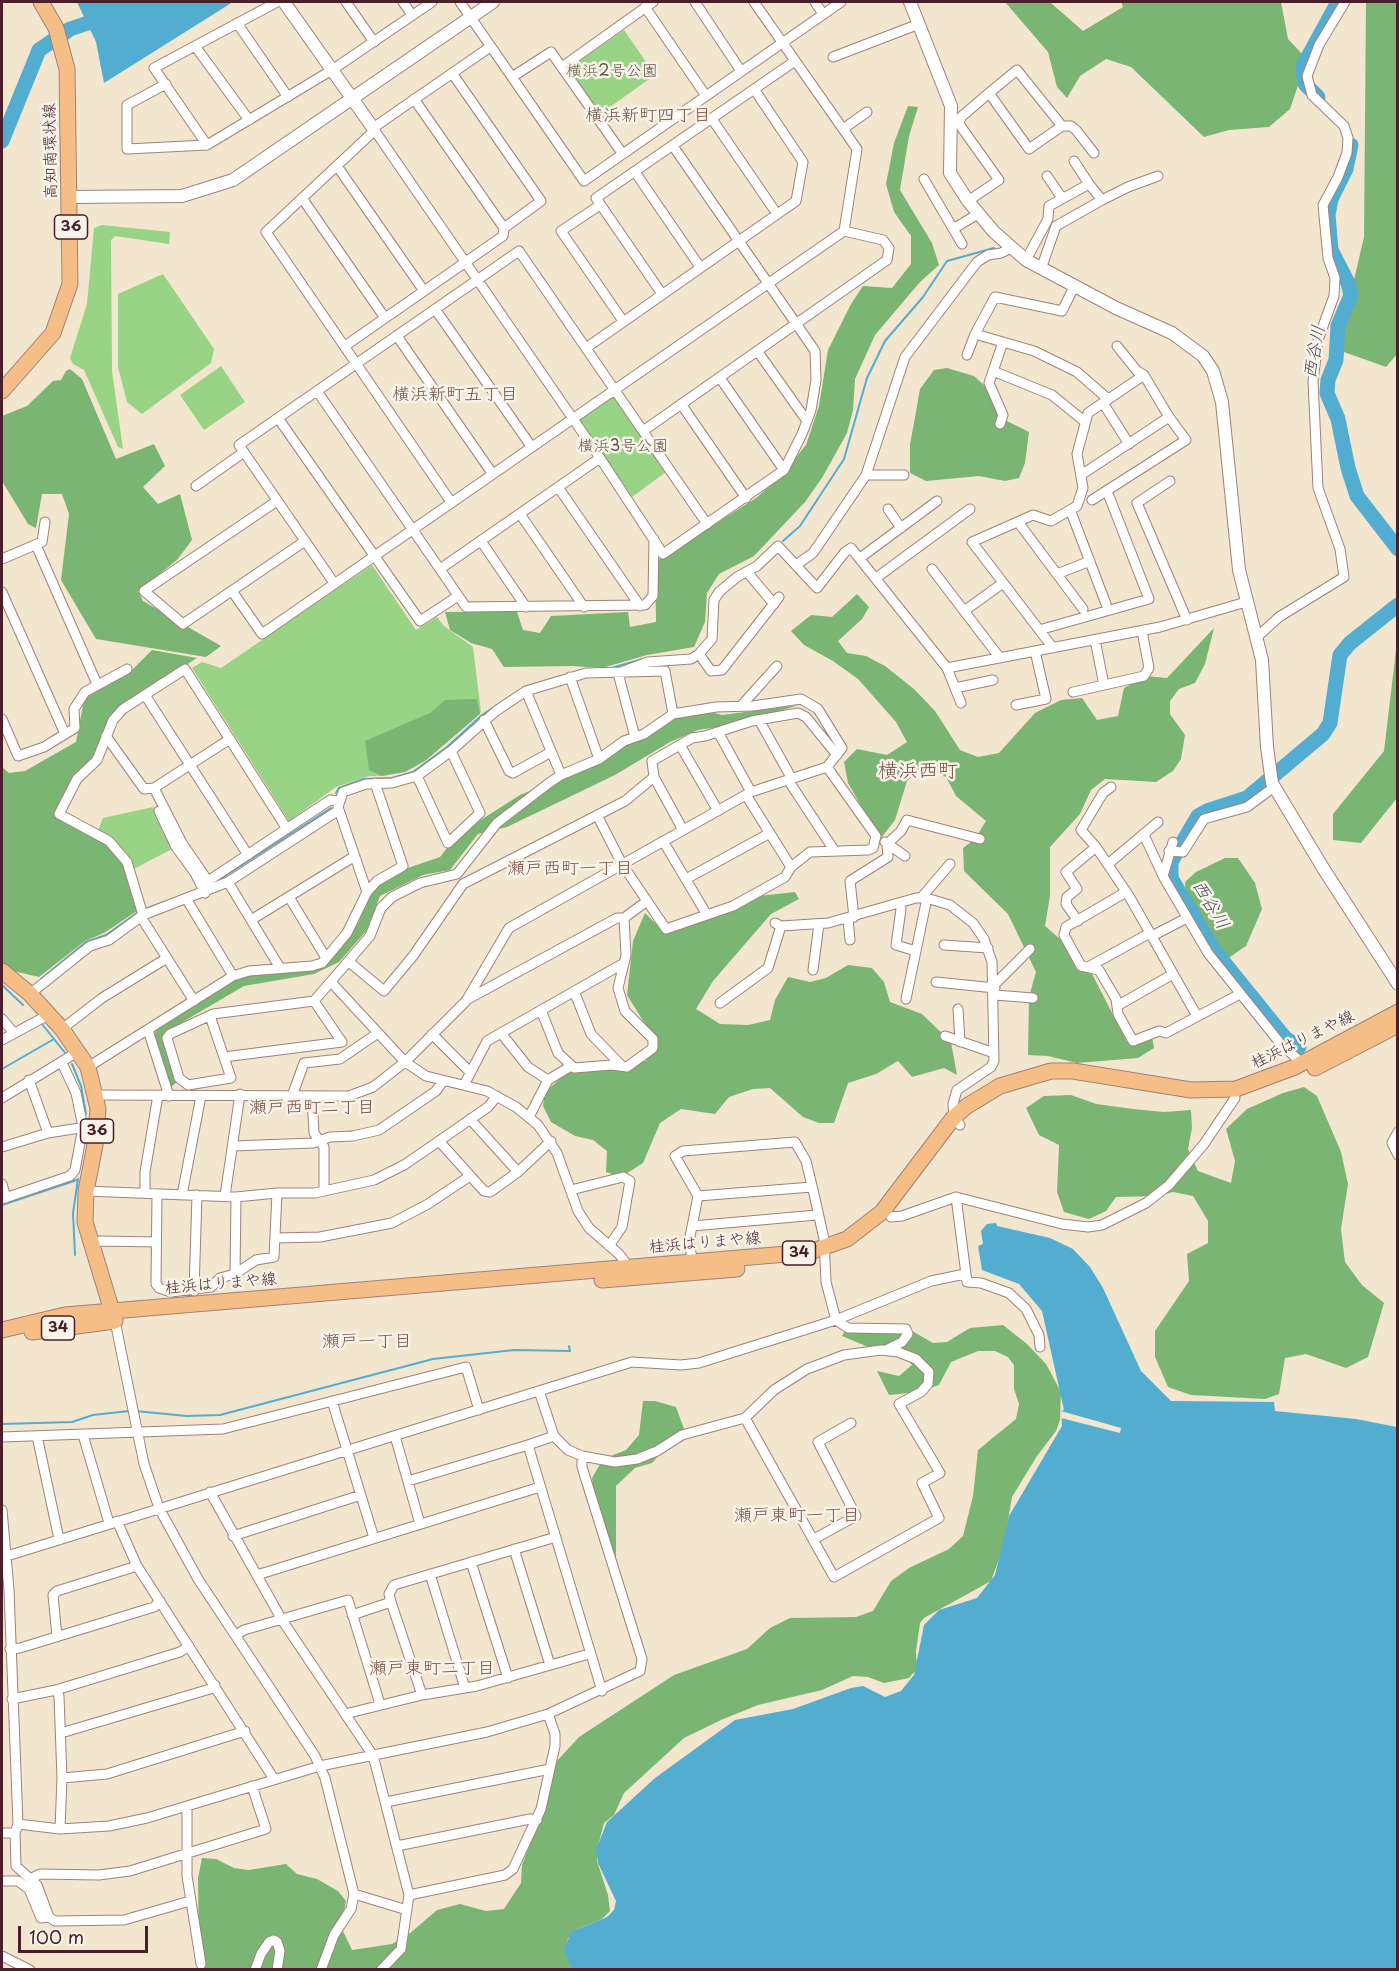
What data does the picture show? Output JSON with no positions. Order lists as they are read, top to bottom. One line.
{"streets":{"main road":["高知南環状線","36","桂浜はりまや線","34"]},"crossings":[["36","桂浜はりまや線"]],"districts":["横浜新町四丁目","横浜新町五丁目","横浜西町","瀬戸西町一丁目","瀬戸西町二丁目","瀬戸一丁目","瀬戸東町一丁目","瀬戸東町二丁目"],"water":["西谷川"],"parks":["横浜2号公園","横浜3号公園"],"scale_bar":"100 m"}
